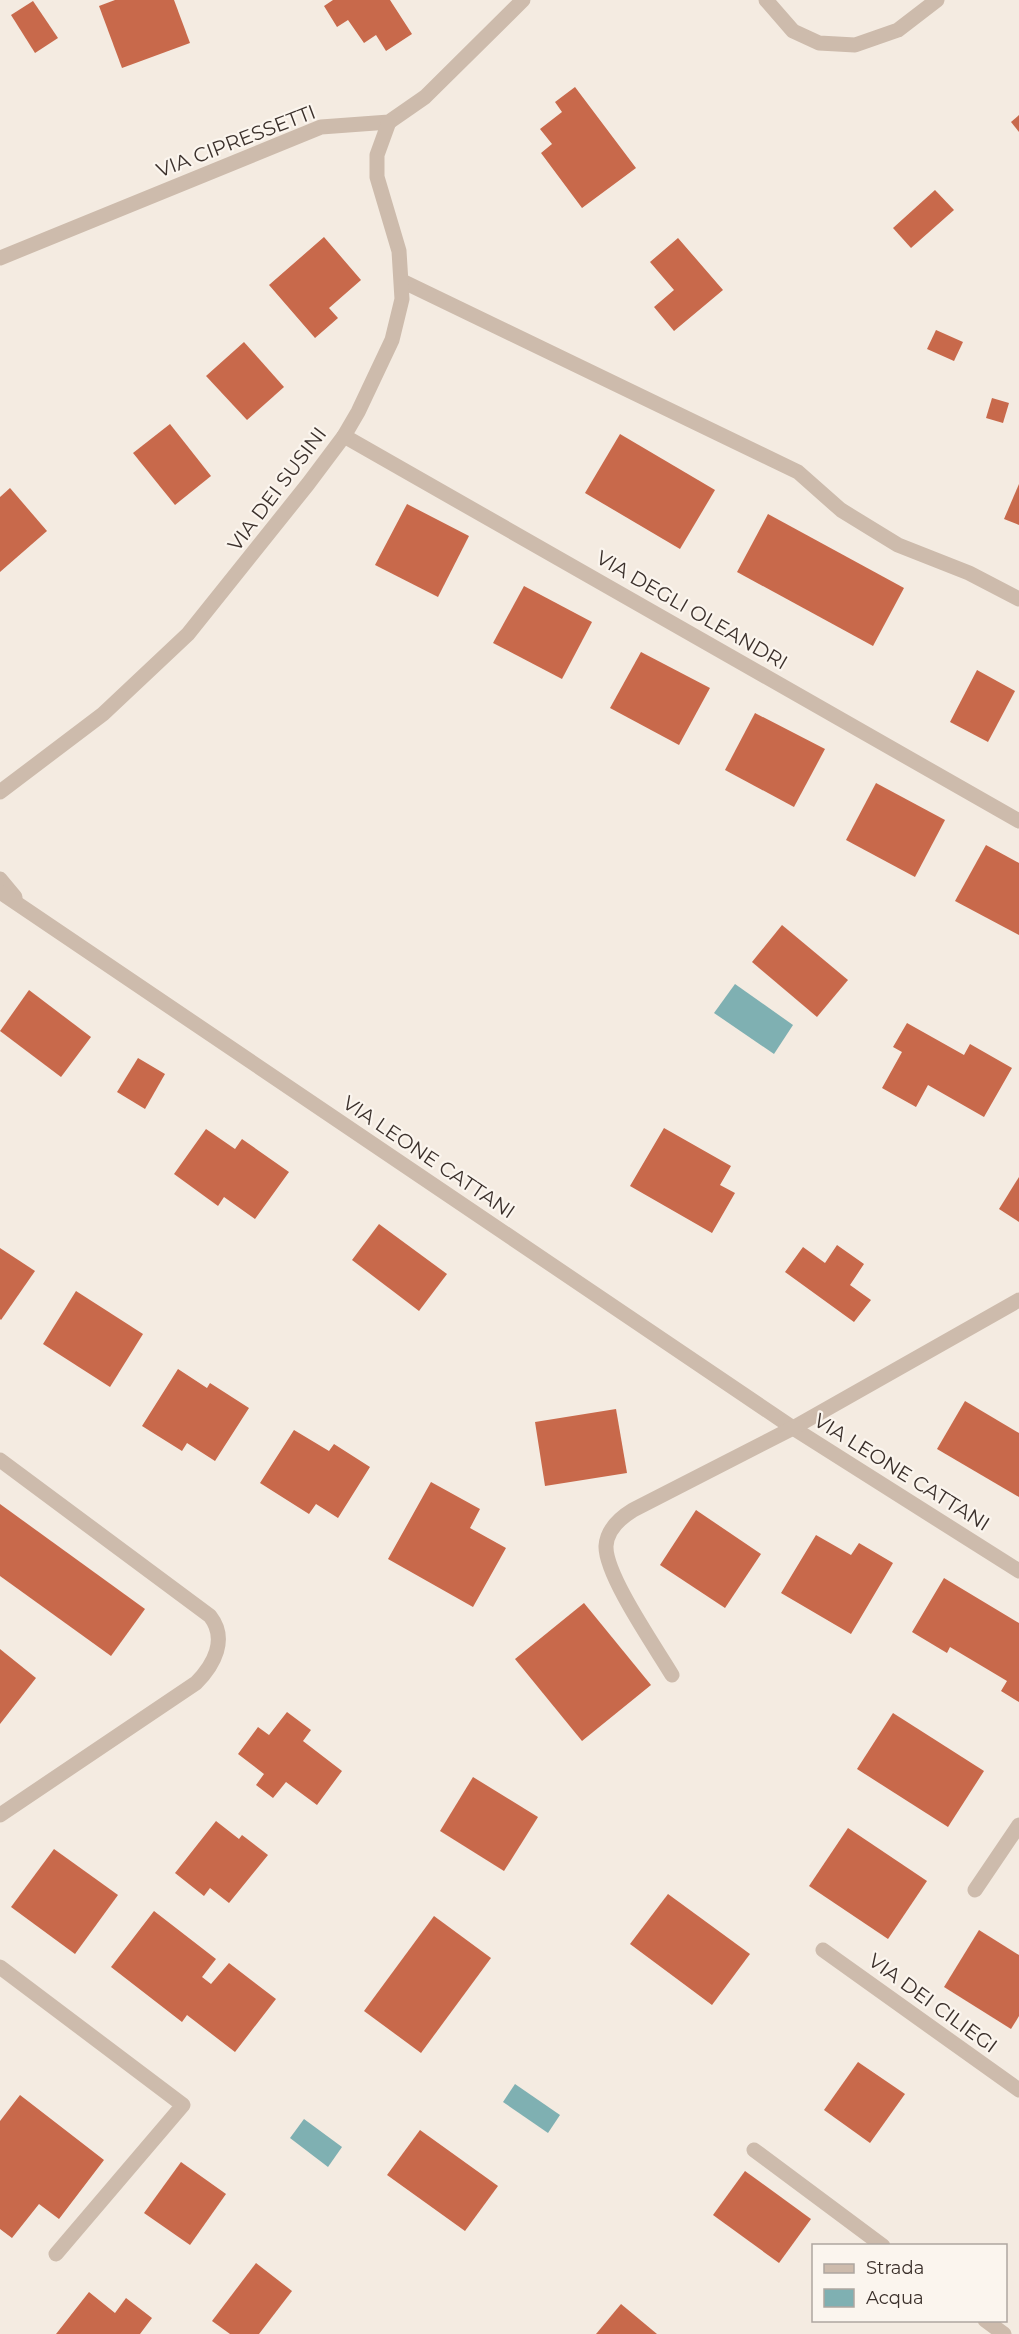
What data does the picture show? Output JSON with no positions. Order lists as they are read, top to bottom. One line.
{"streets":{"street":["VIA CIPRESSETTI","VIA DEI SUSINI","VIA DEGLI OLEANDRI","VIA LEONE CATTANI","VIA DEI CILIEGI"]},"crossings":[["VIA CIPRESSETTI","VIA DEI SUSINI"],["VIA DEI SUSINI","VIA DEGLI OLEANDRI"]],"legend":["Strada","Acqua"]}
